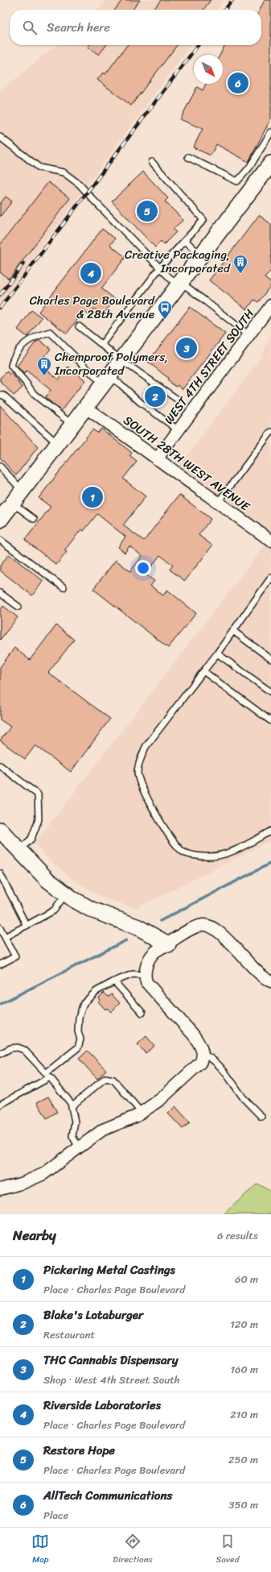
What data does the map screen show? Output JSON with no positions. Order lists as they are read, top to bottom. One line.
{"streets":{"street":["WEST 4TH STREET SOUTH","SOUTH 28TH WEST AVENUE"]},"crossings":[["WEST 4TH STREET SOUTH","SOUTH 28TH WEST AVENUE"]],"places":{"building":["Creative Packaging, Incorporated","Chemproof Polymers, Incorporated"],"bus stop":["Charles Page Boulevard & 28th Avenue"]},"north":"bottom right","page":{"search":"Search here","pins":["6","5","4","3","2","1"],"heading":["Nearby","6 results"],"list":[{"mark":"1","name":"Pickering Metal Castings","note":"Place · Charles Page Boulevard","value":"60 m"},{"mark":"2","name":"Blake's Lotaburger","note":"Restaurant","value":"120 m"},{"mark":"3","name":"THC Cannabis Dispensary","note":"Shop · West 4th Street South","value":"160 m"},{"mark":"4","name":"Riverside Laboratories","note":"Place · Charles Page Boulevard","value":"210 m"},{"mark":"5","name":"Restore Hope","note":"Place · Charles Page Boulevard","value":"250 m"},{"mark":"6","name":"AllTech Communications","note":"Place","value":"350 m"}],"nav":["Map","Directions","Saved"]}}
